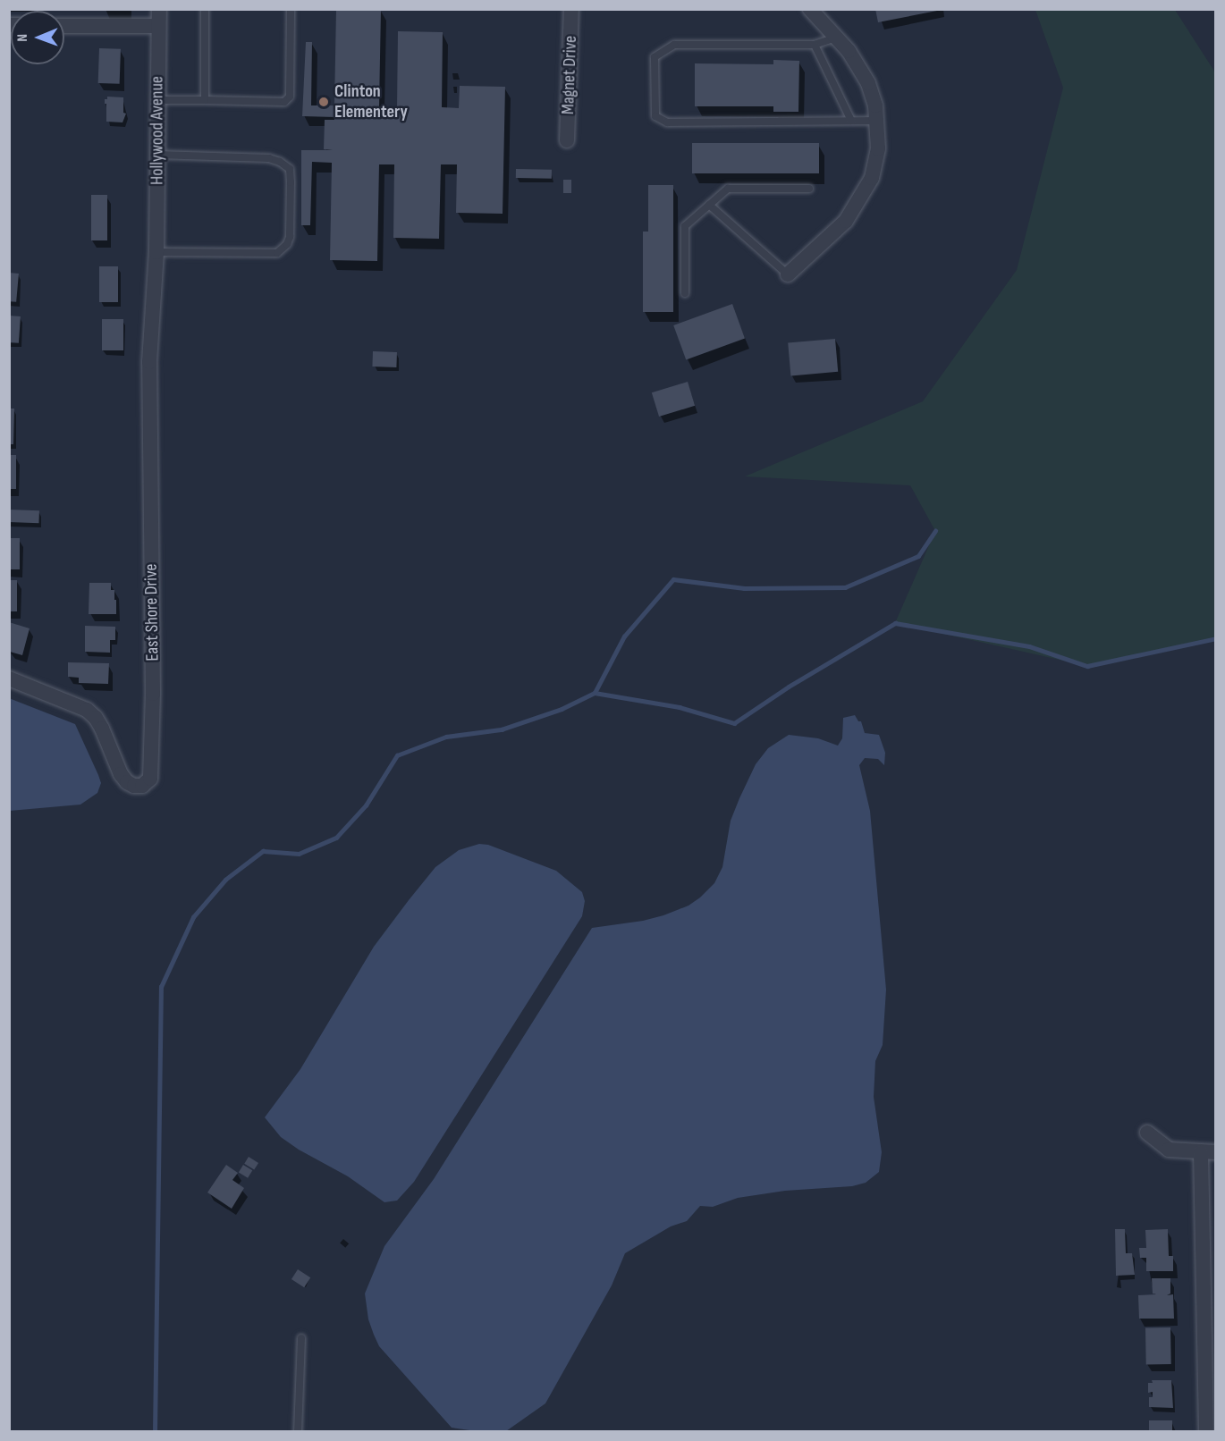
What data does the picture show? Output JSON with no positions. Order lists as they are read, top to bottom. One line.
{"streets":{"street":["Magnet Drive","Hollywood Avenue","East Shore Drive"]},"crossings":[["Hollywood Avenue","East Shore Drive"]],"places":["Clinton Elementery"],"north":"left"}
